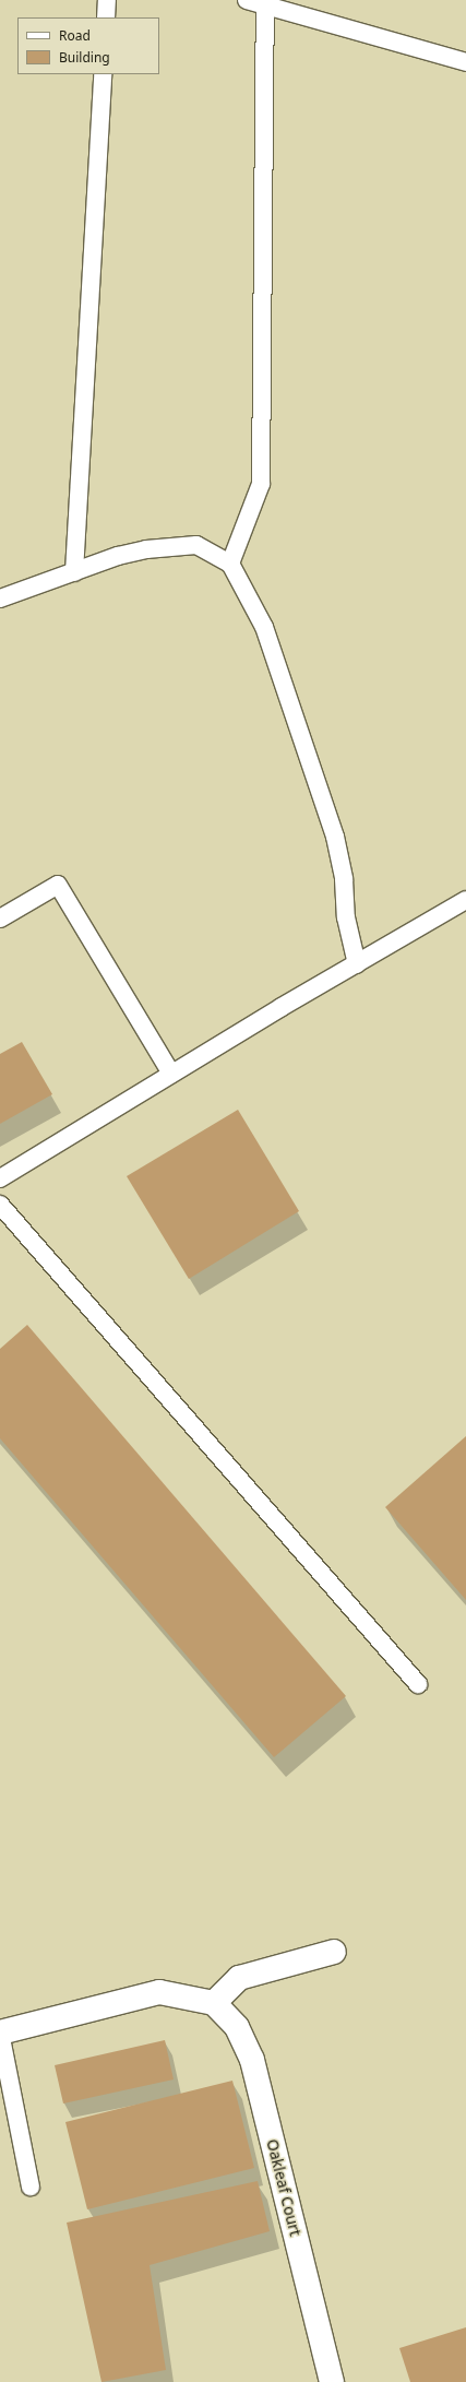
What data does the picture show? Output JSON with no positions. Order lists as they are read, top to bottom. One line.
{"streets":{"street":["Oakleaf Court"]},"legend":["Road","Building"]}
